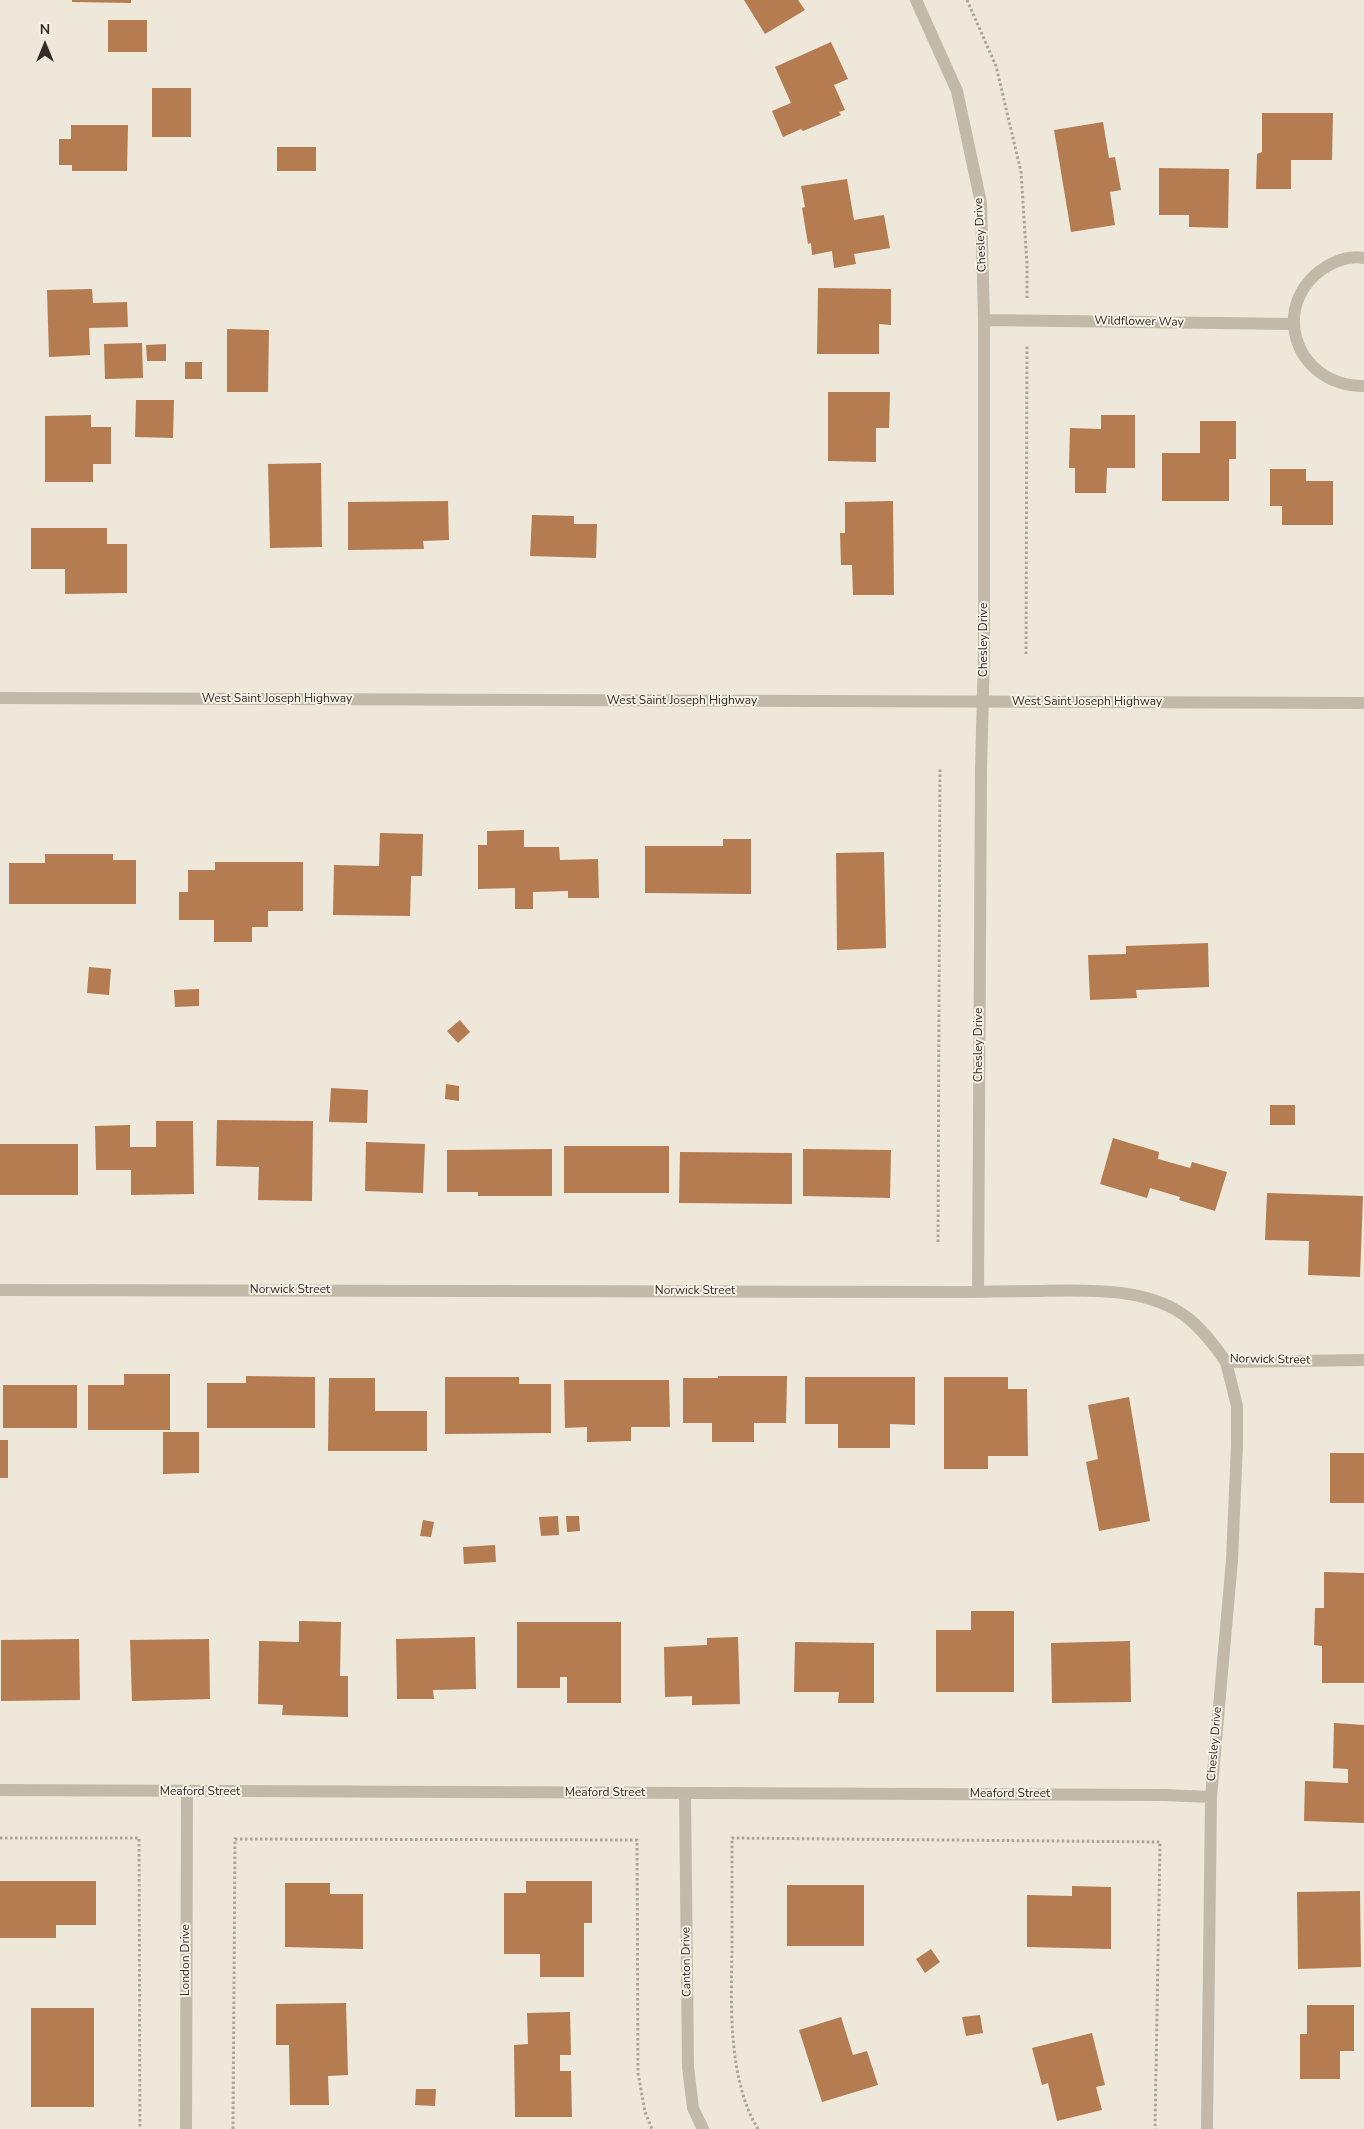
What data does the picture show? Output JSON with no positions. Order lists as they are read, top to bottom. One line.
{"streets":{"street":["Chesley Drive","Wildflower Way","West Saint Joseph Highway","Norwick Street","Meaford Street","London Drive","Canton Drive"]},"crossings":[["Chesley Drive","Wildflower Way"],["Chesley Drive","West Saint Joseph Highway"],["Chesley Drive","Norwick Street"],["Chesley Drive","Meaford Street"],["Meaford Street","London Drive"],["Meaford Street","Canton Drive"]],"north":"top"}
